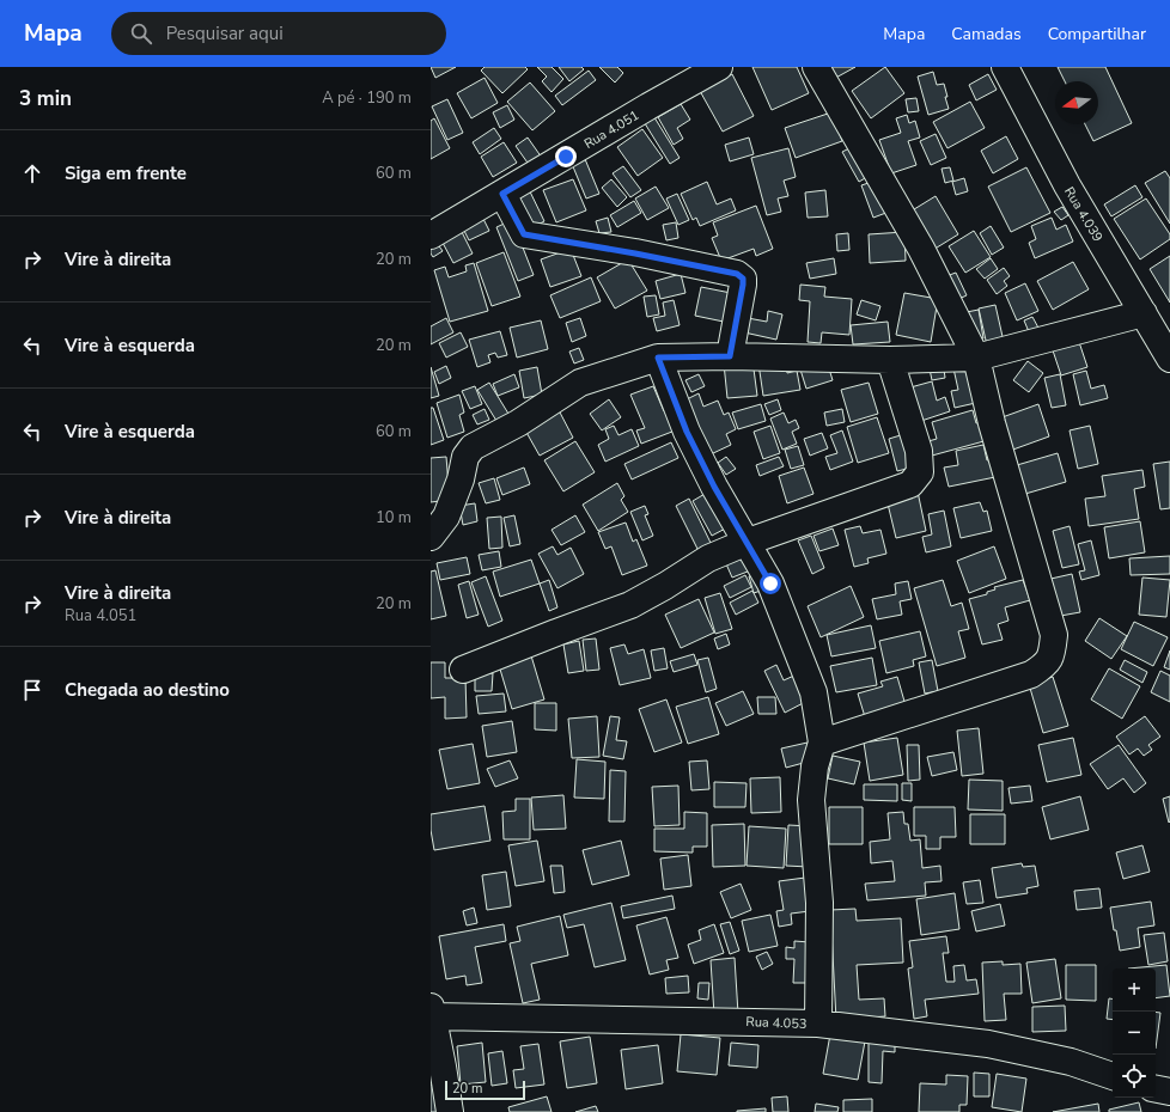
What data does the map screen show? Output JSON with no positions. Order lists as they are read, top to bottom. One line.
{"streets":{"street":["Rua 4.051","Rua 4.039","Rua 4.053"]},"scale_bar":"20 m","north":"left","page":{"header":"Mapa","search":"Pesquisar aqui","nav":["Mapa","Camadas","Compartilhar"],"heading":["3 min","A pé · 190 m"],"list":[["Siga em frente","60 m"],["Vire à direita","20 m"],["Vire à esquerda","20 m"],["Vire à esquerda","60 m"],["Vire à direita","10 m"],["Vire à direita","Rua 4.051","20 m"],"Chegada ao destino"],"map_buttons":["+","−"],"scale":"20 m"}}
